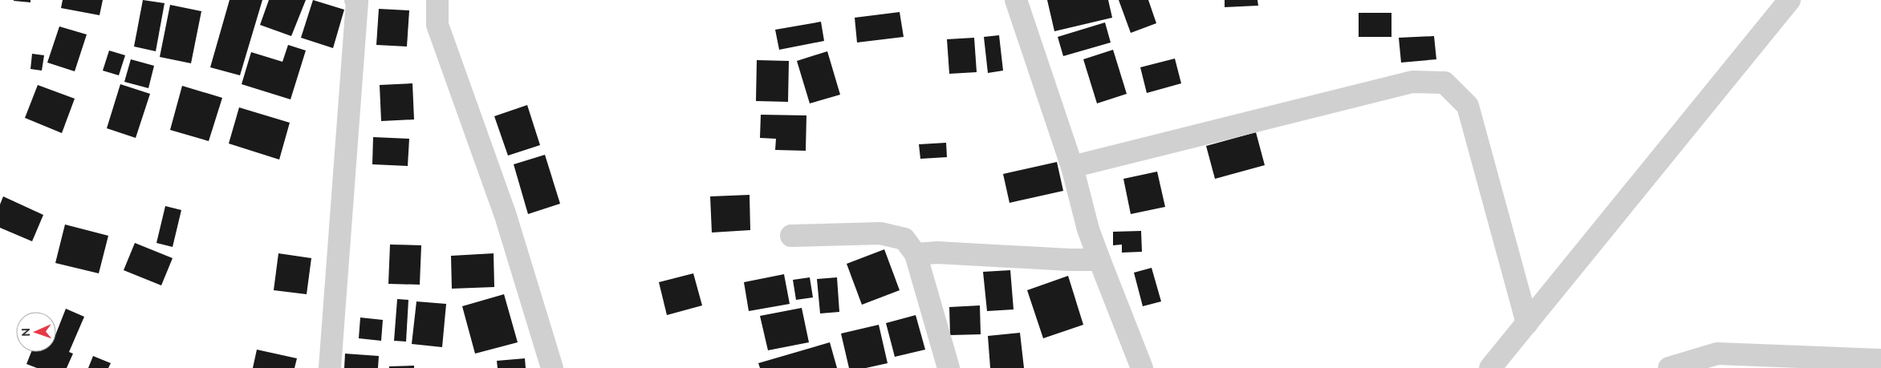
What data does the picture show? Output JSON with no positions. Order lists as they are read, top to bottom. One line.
{"north":"left"}
